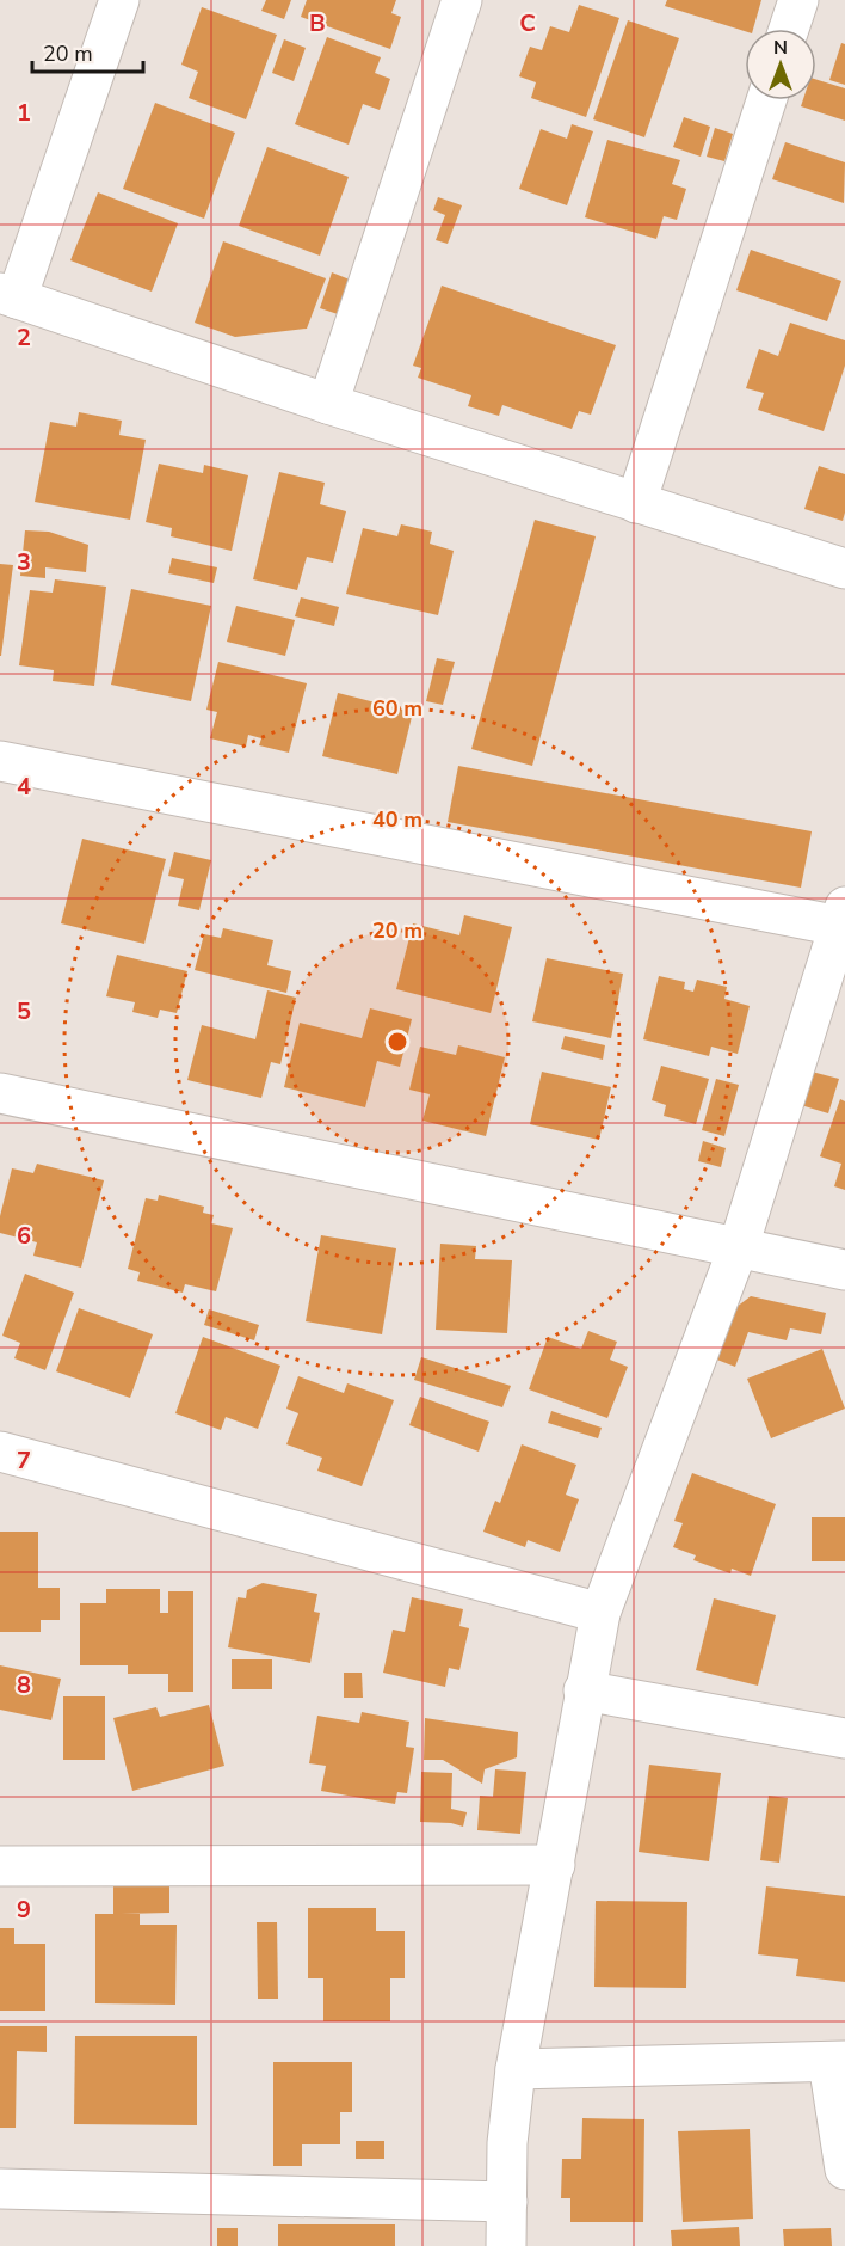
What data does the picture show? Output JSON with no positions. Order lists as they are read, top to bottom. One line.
{"scale_bar":"20 m","north":"top","grid":{"columns":["B","C"],"rows":["1","2","3","4","5","6","7","8","9"]},"rings":["60 m","40 m","20 m"]}
